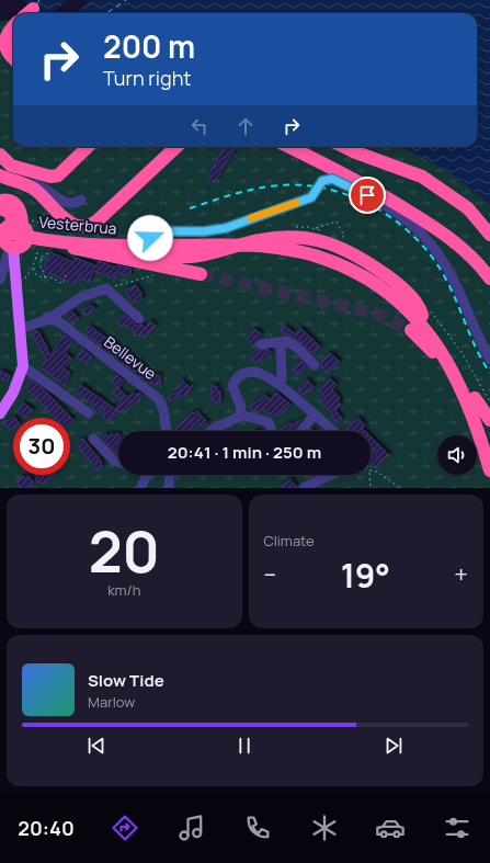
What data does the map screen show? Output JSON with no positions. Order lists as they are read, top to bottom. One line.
{"streets":{"highway":["Vesterbrua"],"street":["Bellevue"]},"page":{"turn":["200 m","Turn right"],"limit":"30","trip":"20:41 · 1 min · 250 m","tile":[["20","km/h"],"Climate"],"heat":["−","19°","+"],"song":["Slow Tide","Marlow"],"tabs":"20:40"}}
